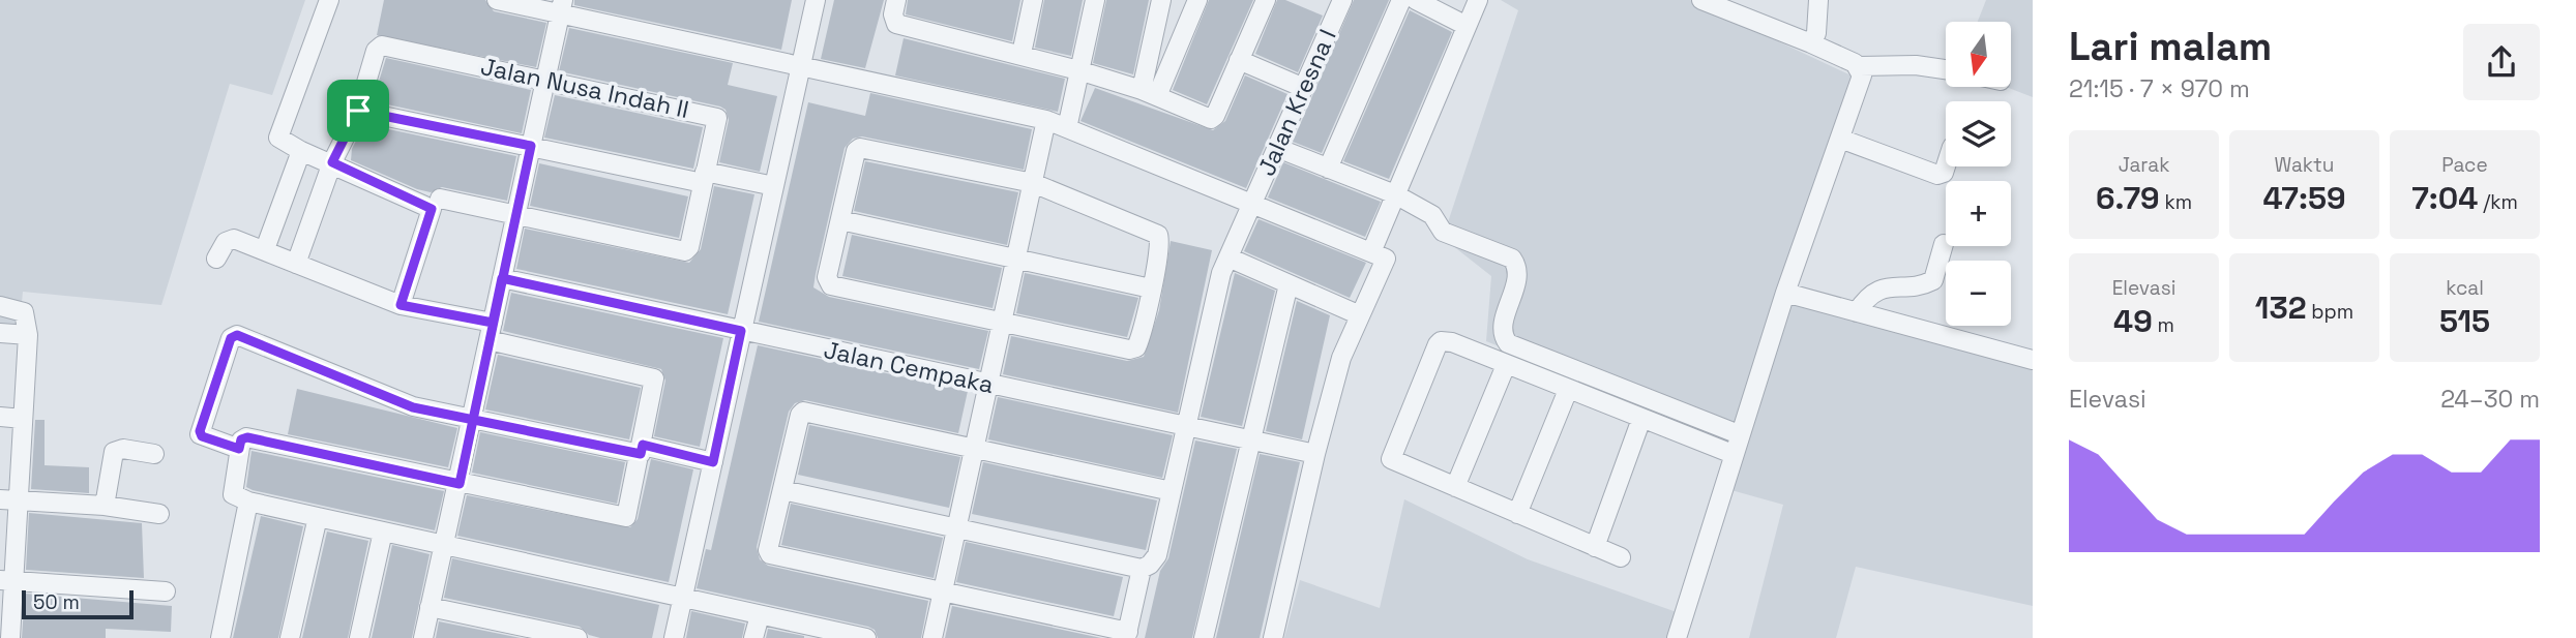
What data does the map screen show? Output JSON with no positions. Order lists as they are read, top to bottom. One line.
{"streets":{"street":["Jalan Nusa Indah II","Jalan Kresna I","Jalan Cempaka"]},"crossings":[["Jalan Kresna I","Jalan Cempaka"]],"scale_bar":"50 m","north":"bottom","page":{"heading":["Lari malam","21:15 · 7 × 970 m"],"map_buttons":["+","−"],"stats":[["Jarak","6.79 km"],["Waktu","47:59"],["Pace","7:04 /km"],["Elevasi","49 m"],["132 bpm"],["kcal","515"]],"chart":["Elevasi","24–30 m"],"scale":"50 m"}}
